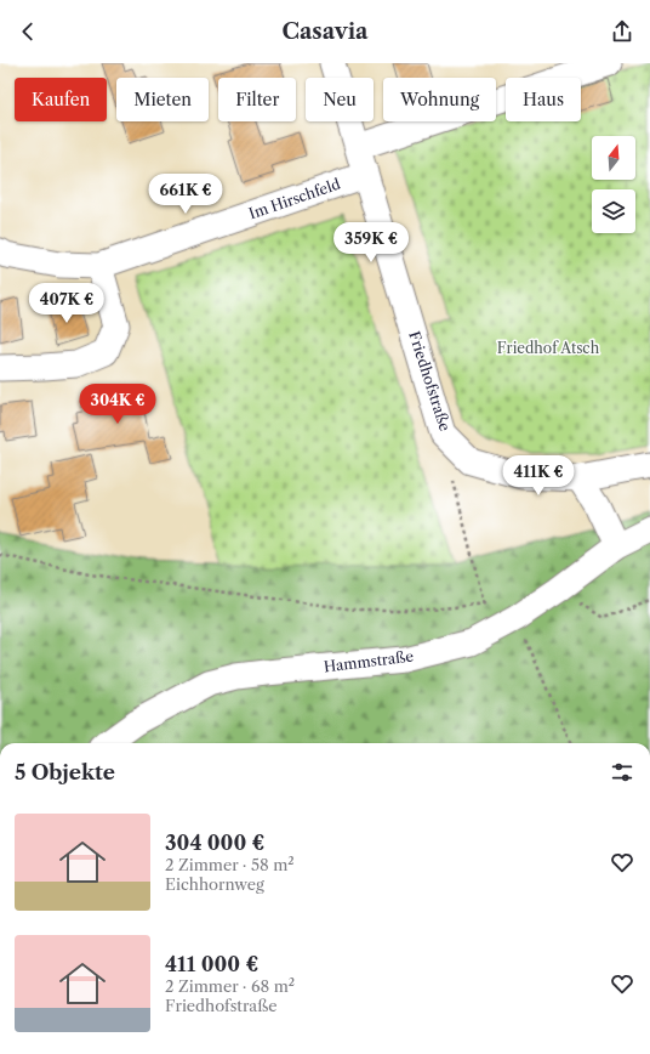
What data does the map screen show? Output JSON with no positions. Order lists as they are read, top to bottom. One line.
{"streets":{"street":["Im Hirschfeld","Friedhofstraße","Hammstraße"]},"crossings":[["Im Hirschfeld","Friedhofstraße"]],"parks":["Friedhof Atsch"],"north":"top","page":{"header":"Casavia","chip":["Kaufen","Mieten","Filter","Neu","Wohnung","Haus"],"price":["661K €","359K €","407K €","304K €","411K €"],"heading":"5 Objekte","list":[{"name":"304 000 €","note":"2 Zimmer · 58 m² · Eichhornweg"},{"name":"411 000 €","note":"2 Zimmer · 68 m² · Friedhofstraße"}]}}
